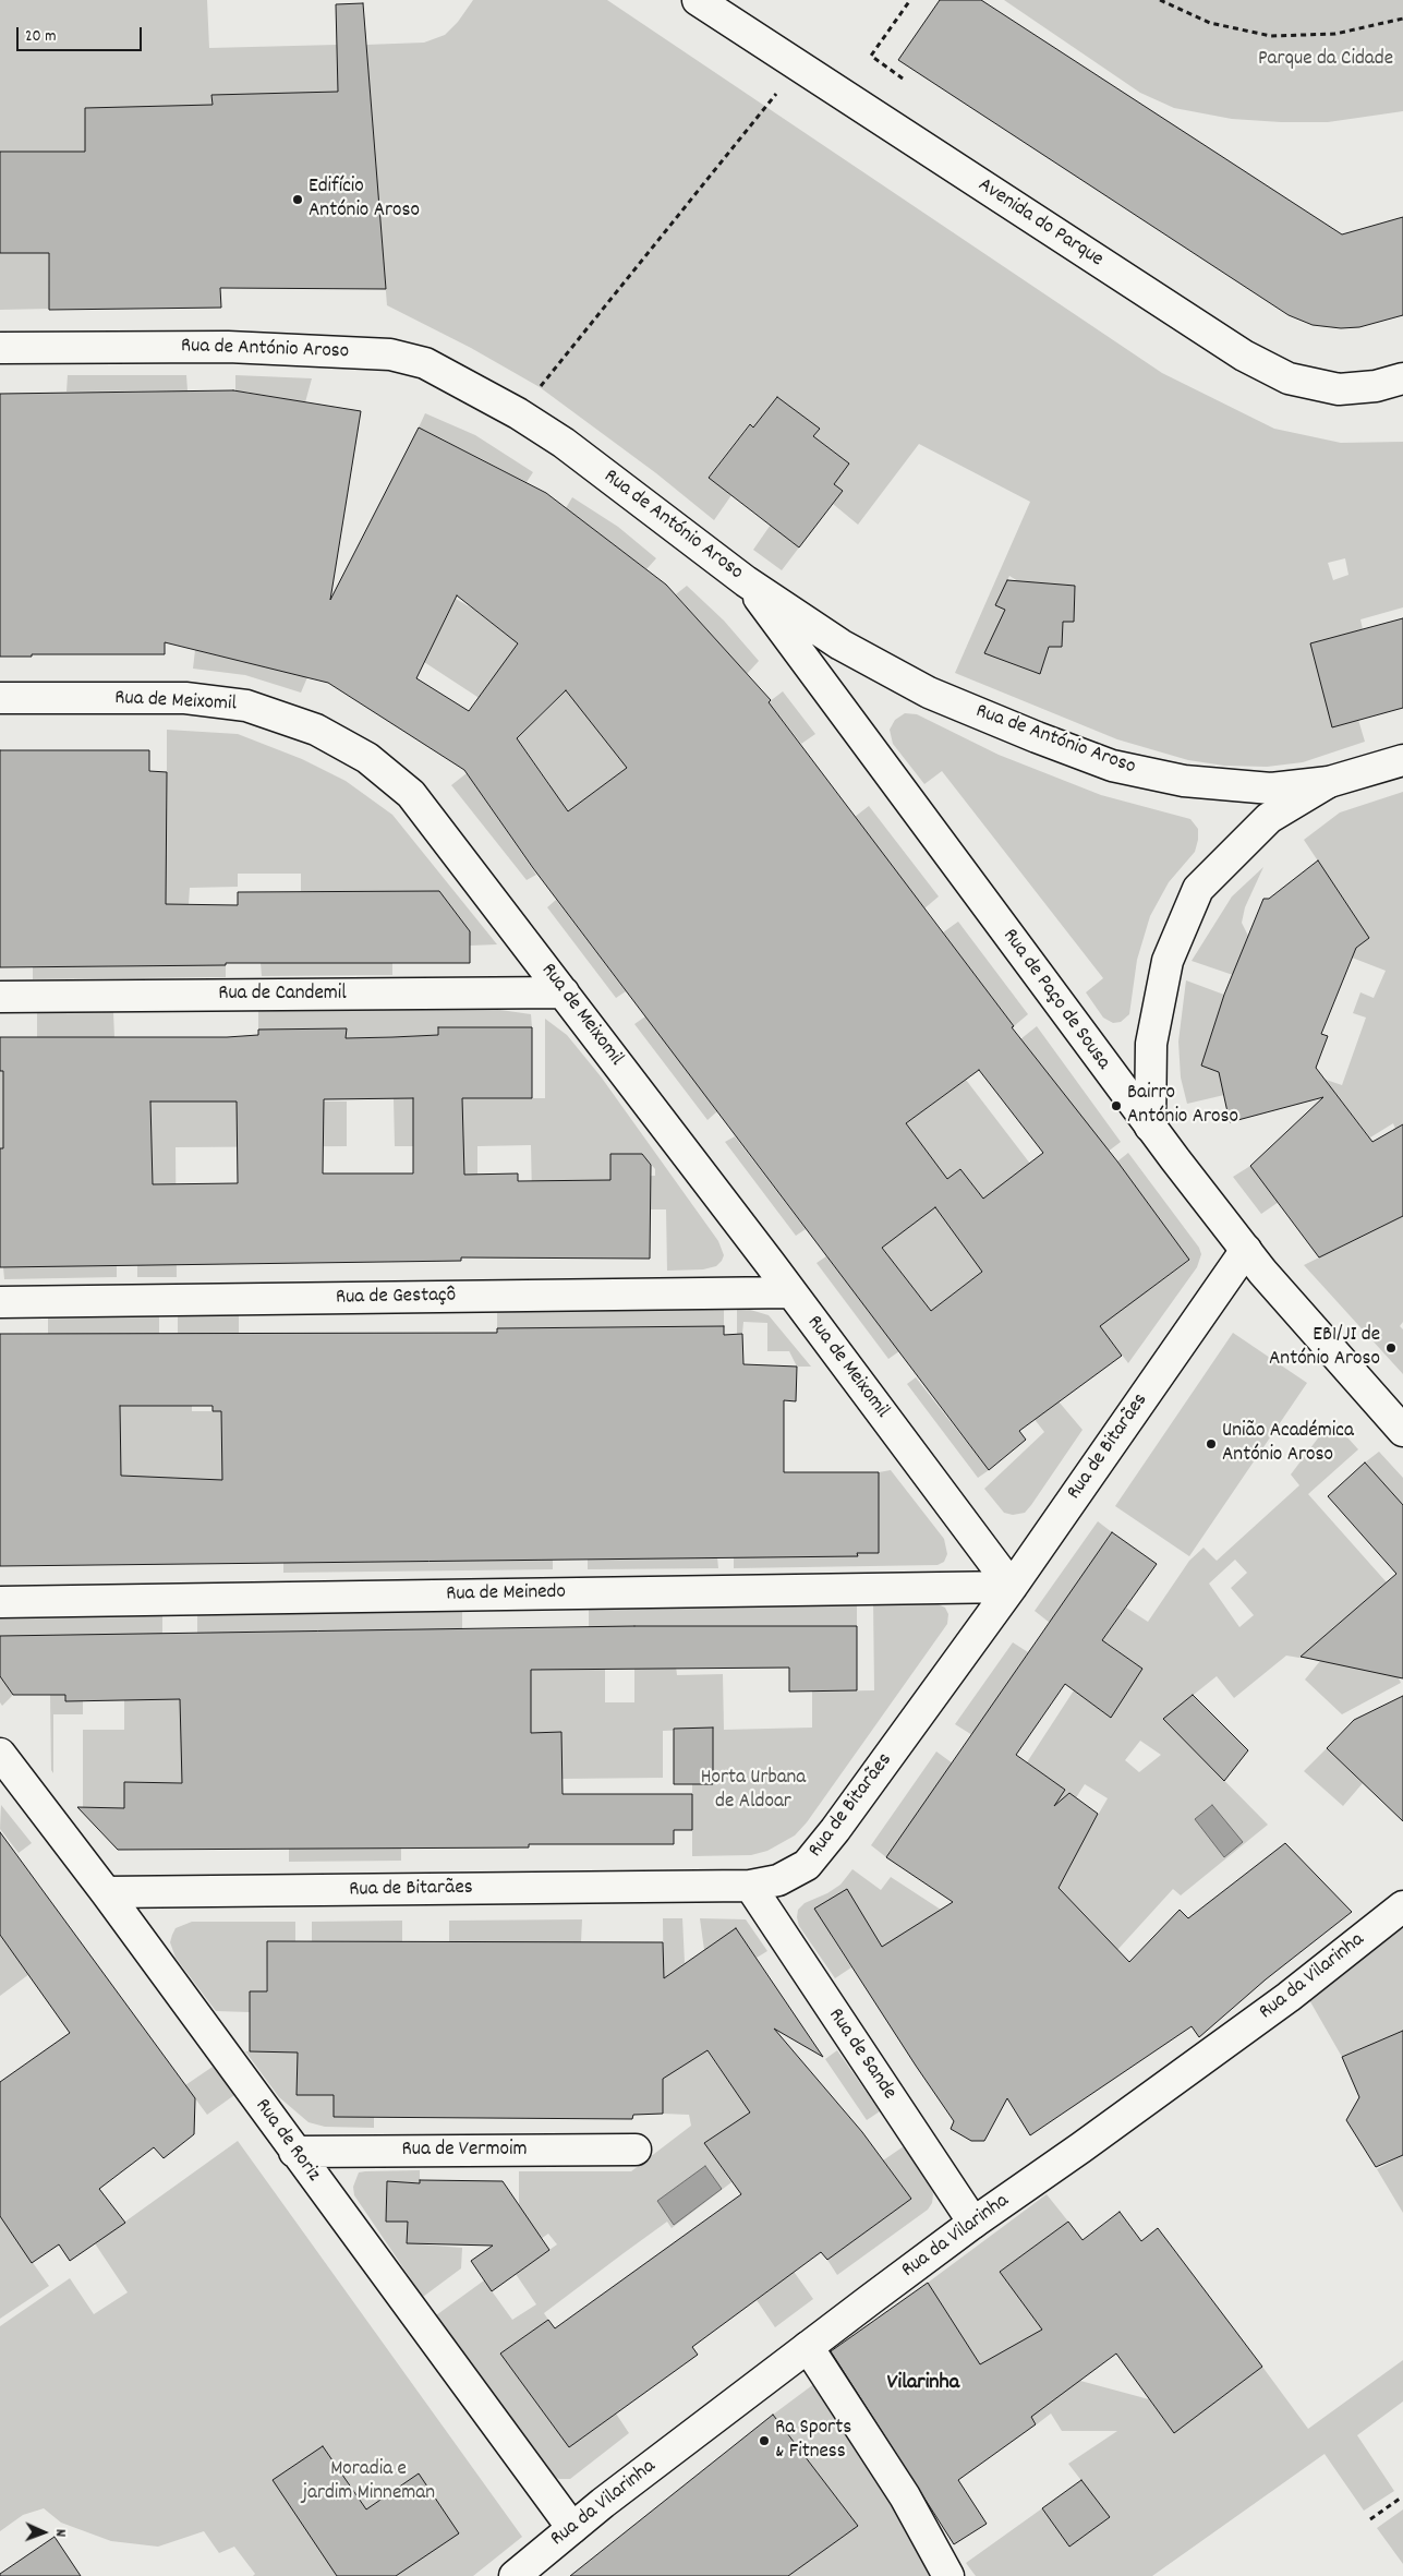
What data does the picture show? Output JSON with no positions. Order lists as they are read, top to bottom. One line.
{"streets":{"street":["Avenida do Parque","Rua de António Aroso","Rua de Meixomil","Rua de Candemil","Rua de Paço de Sousa","Rua de Gestaçô","Rua de Bitarães","Rua de Meinedo","Rua da Vilarinha","Rua de Sande","Rua de Roriz","Rua de Vermoim"]},"crossings":[["Rua de António Aroso","Rua de Paço de Sousa"],["Rua de Meixomil","Rua de Candemil"],["Rua de Meixomil","Rua de Gestaçô"],["Rua de Meixomil","Rua de Bitarães"],["Rua de Meixomil","Rua de Meinedo"],["Rua de Paço de Sousa","Rua de Bitarães"],["Rua de Bitarães","Rua de Meinedo"],["Rua de Bitarães","Rua de Sande"],["Rua de Bitarães","Rua de Roriz"],["Rua da Vilarinha","Rua de Sande"],["Rua da Vilarinha","Rua de Roriz"],["Rua de Roriz","Rua de Vermoim"]],"districts":["Vilarinha"],"parks":["Parque da Cidade","Horta Urbana de Aldoar","Moradia e jardim Minneman"],"places":["Edifício António Aroso","Bairro António Aroso","EB1/JI de António Aroso","União Académica António Aroso","Ra Sports & Fitness"],"scale_bar":"20 m","north":"right"}
